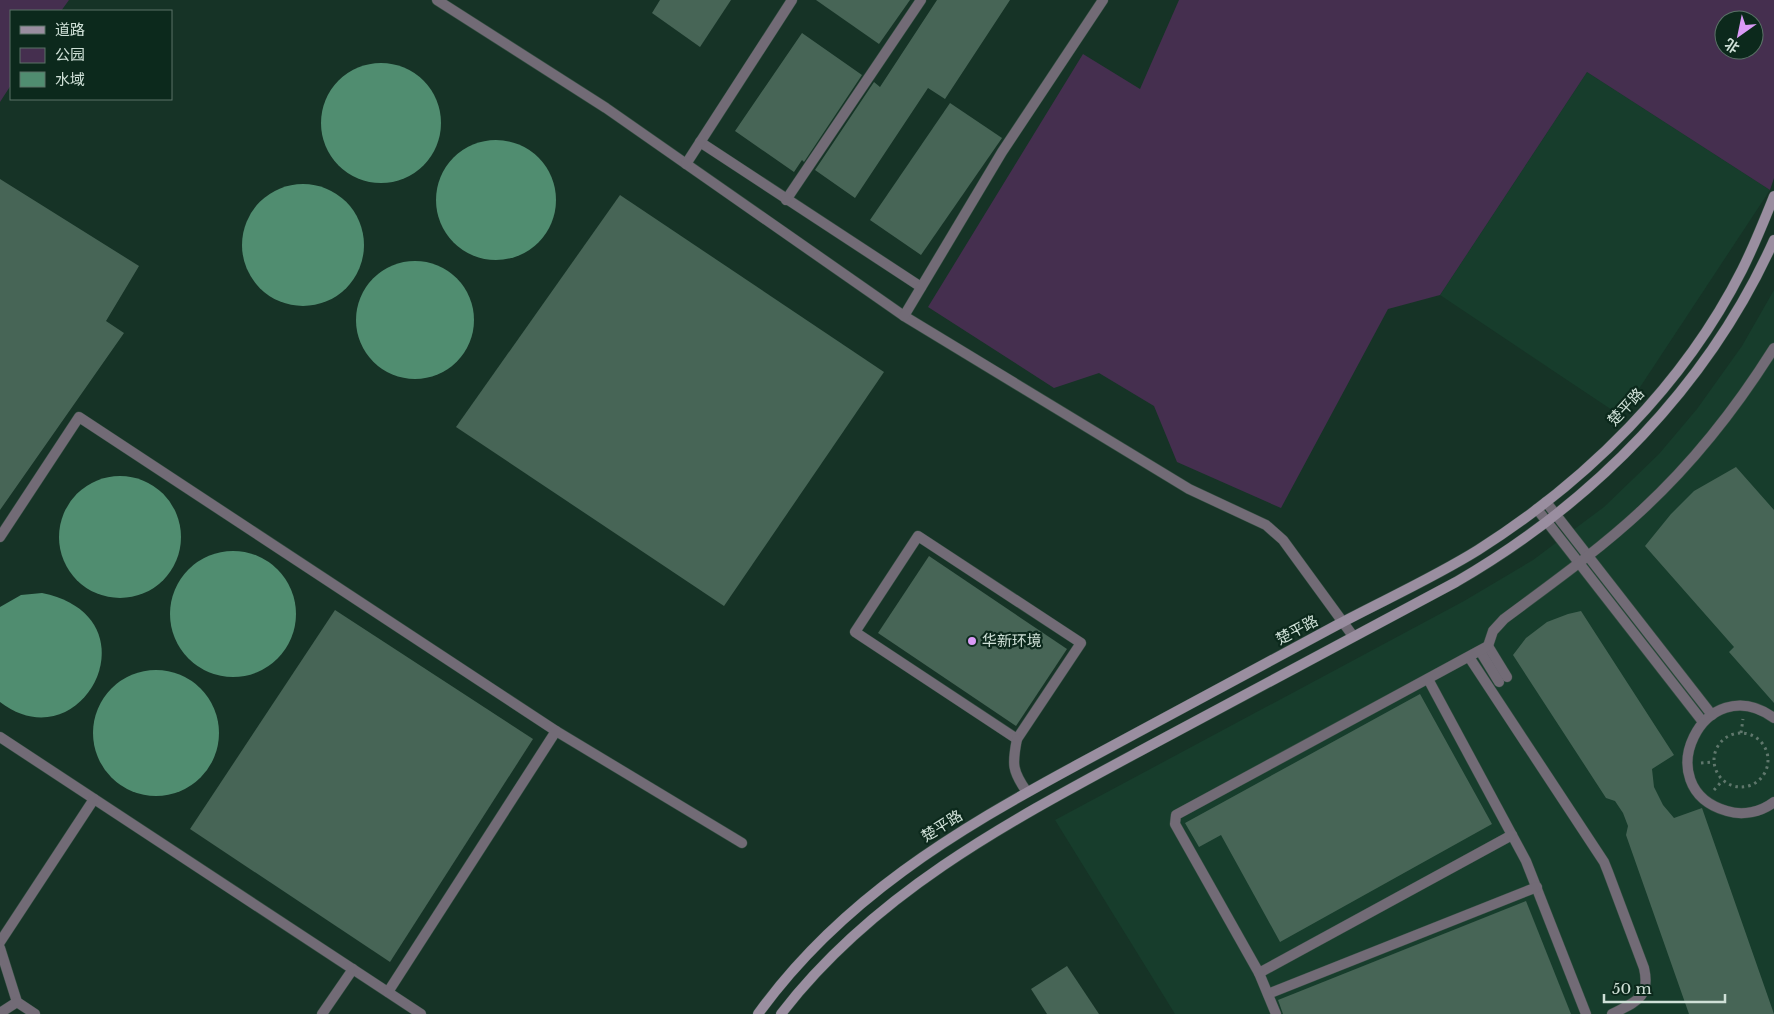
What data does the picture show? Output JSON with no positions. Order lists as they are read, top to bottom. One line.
{"streets":{"main road":["楚平路"]},"places":["华新环境"],"legend":["道路","公园","水域"],"scale_bar":"50 m","north":"bottom left"}
